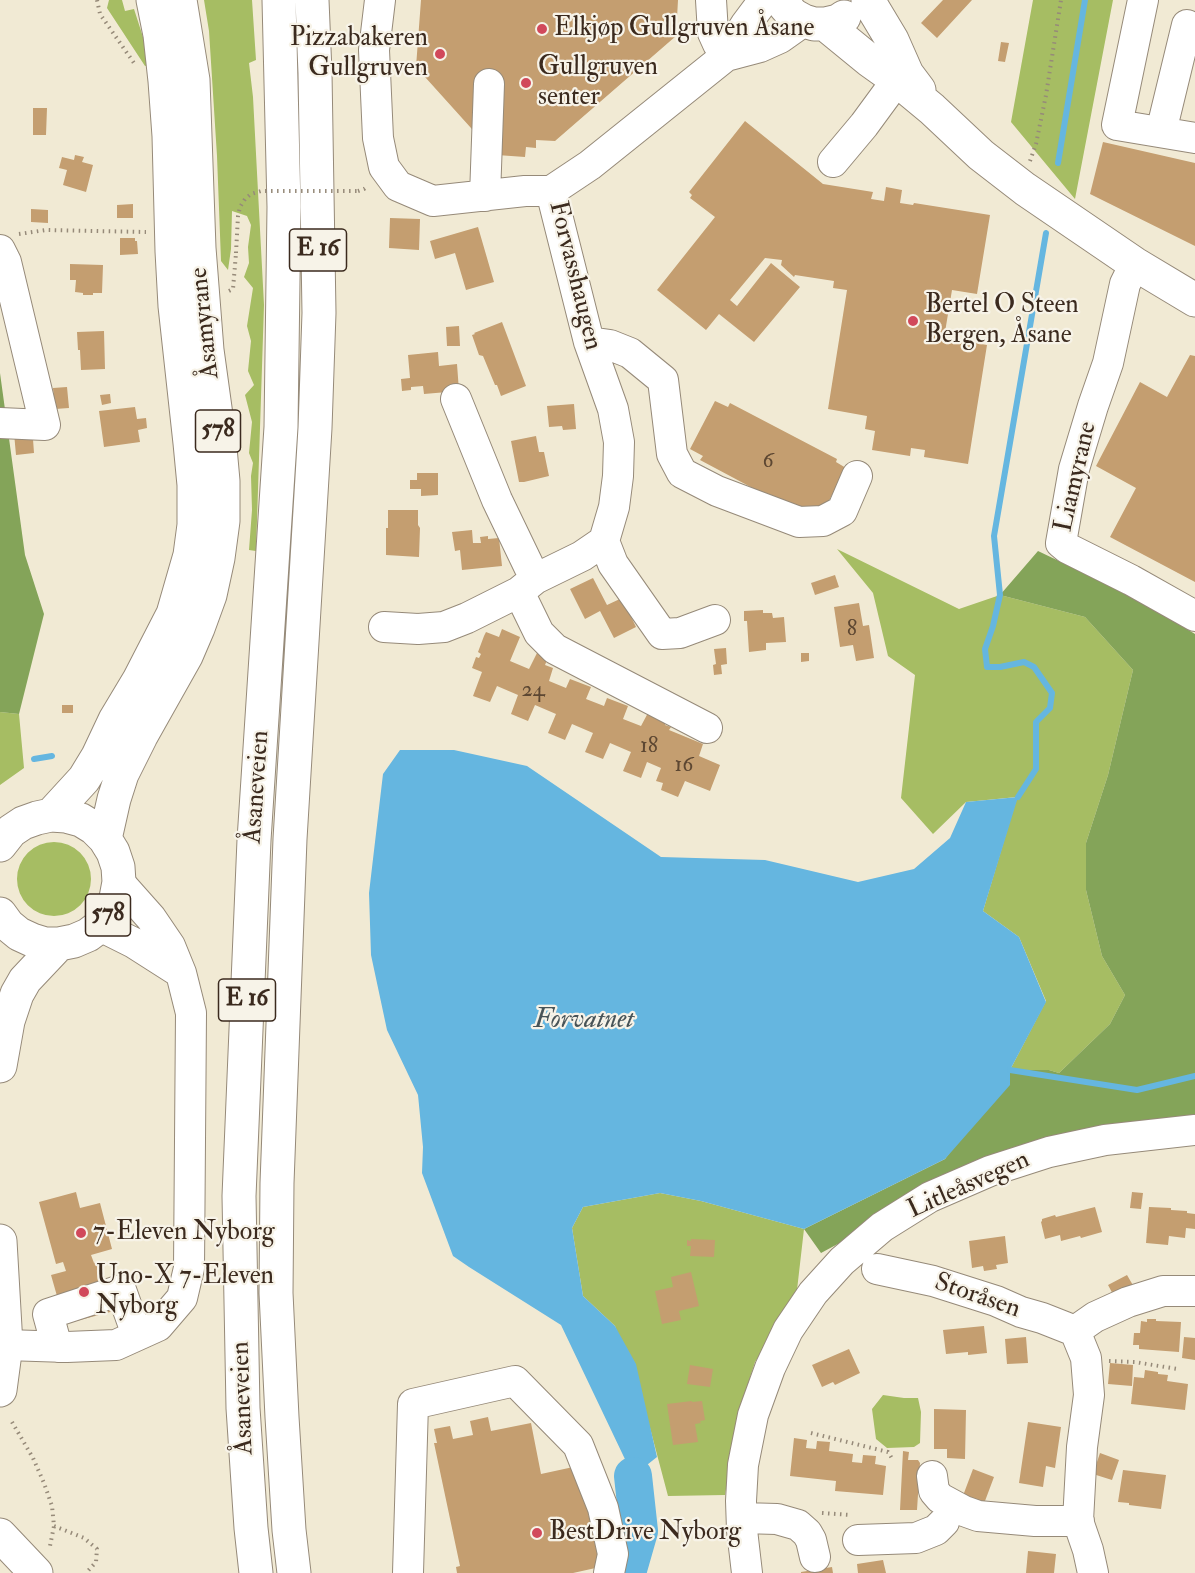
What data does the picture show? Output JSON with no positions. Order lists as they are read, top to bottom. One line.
{"streets":{"main road":["E 16","Åsamyrane","578","Åsaneveien"],"street":["Forvasshaugen","Liamyrane","Litleåsvegen","Storåsen"]},"crossings":[["Åsamyrane","578"]],"water":["Forvatnet"],"places":["Elkjøp Gullgruven Åsane","Pizzabakeren Gullgruven","Gullgruven senter","Bertel O Steen Bergen, Åsane","7-Eleven Nyborg","Uno-X 7-Eleven Nyborg","BestDrive Nyborg"],"house_numbers":["6","8","24","18","16"]}
